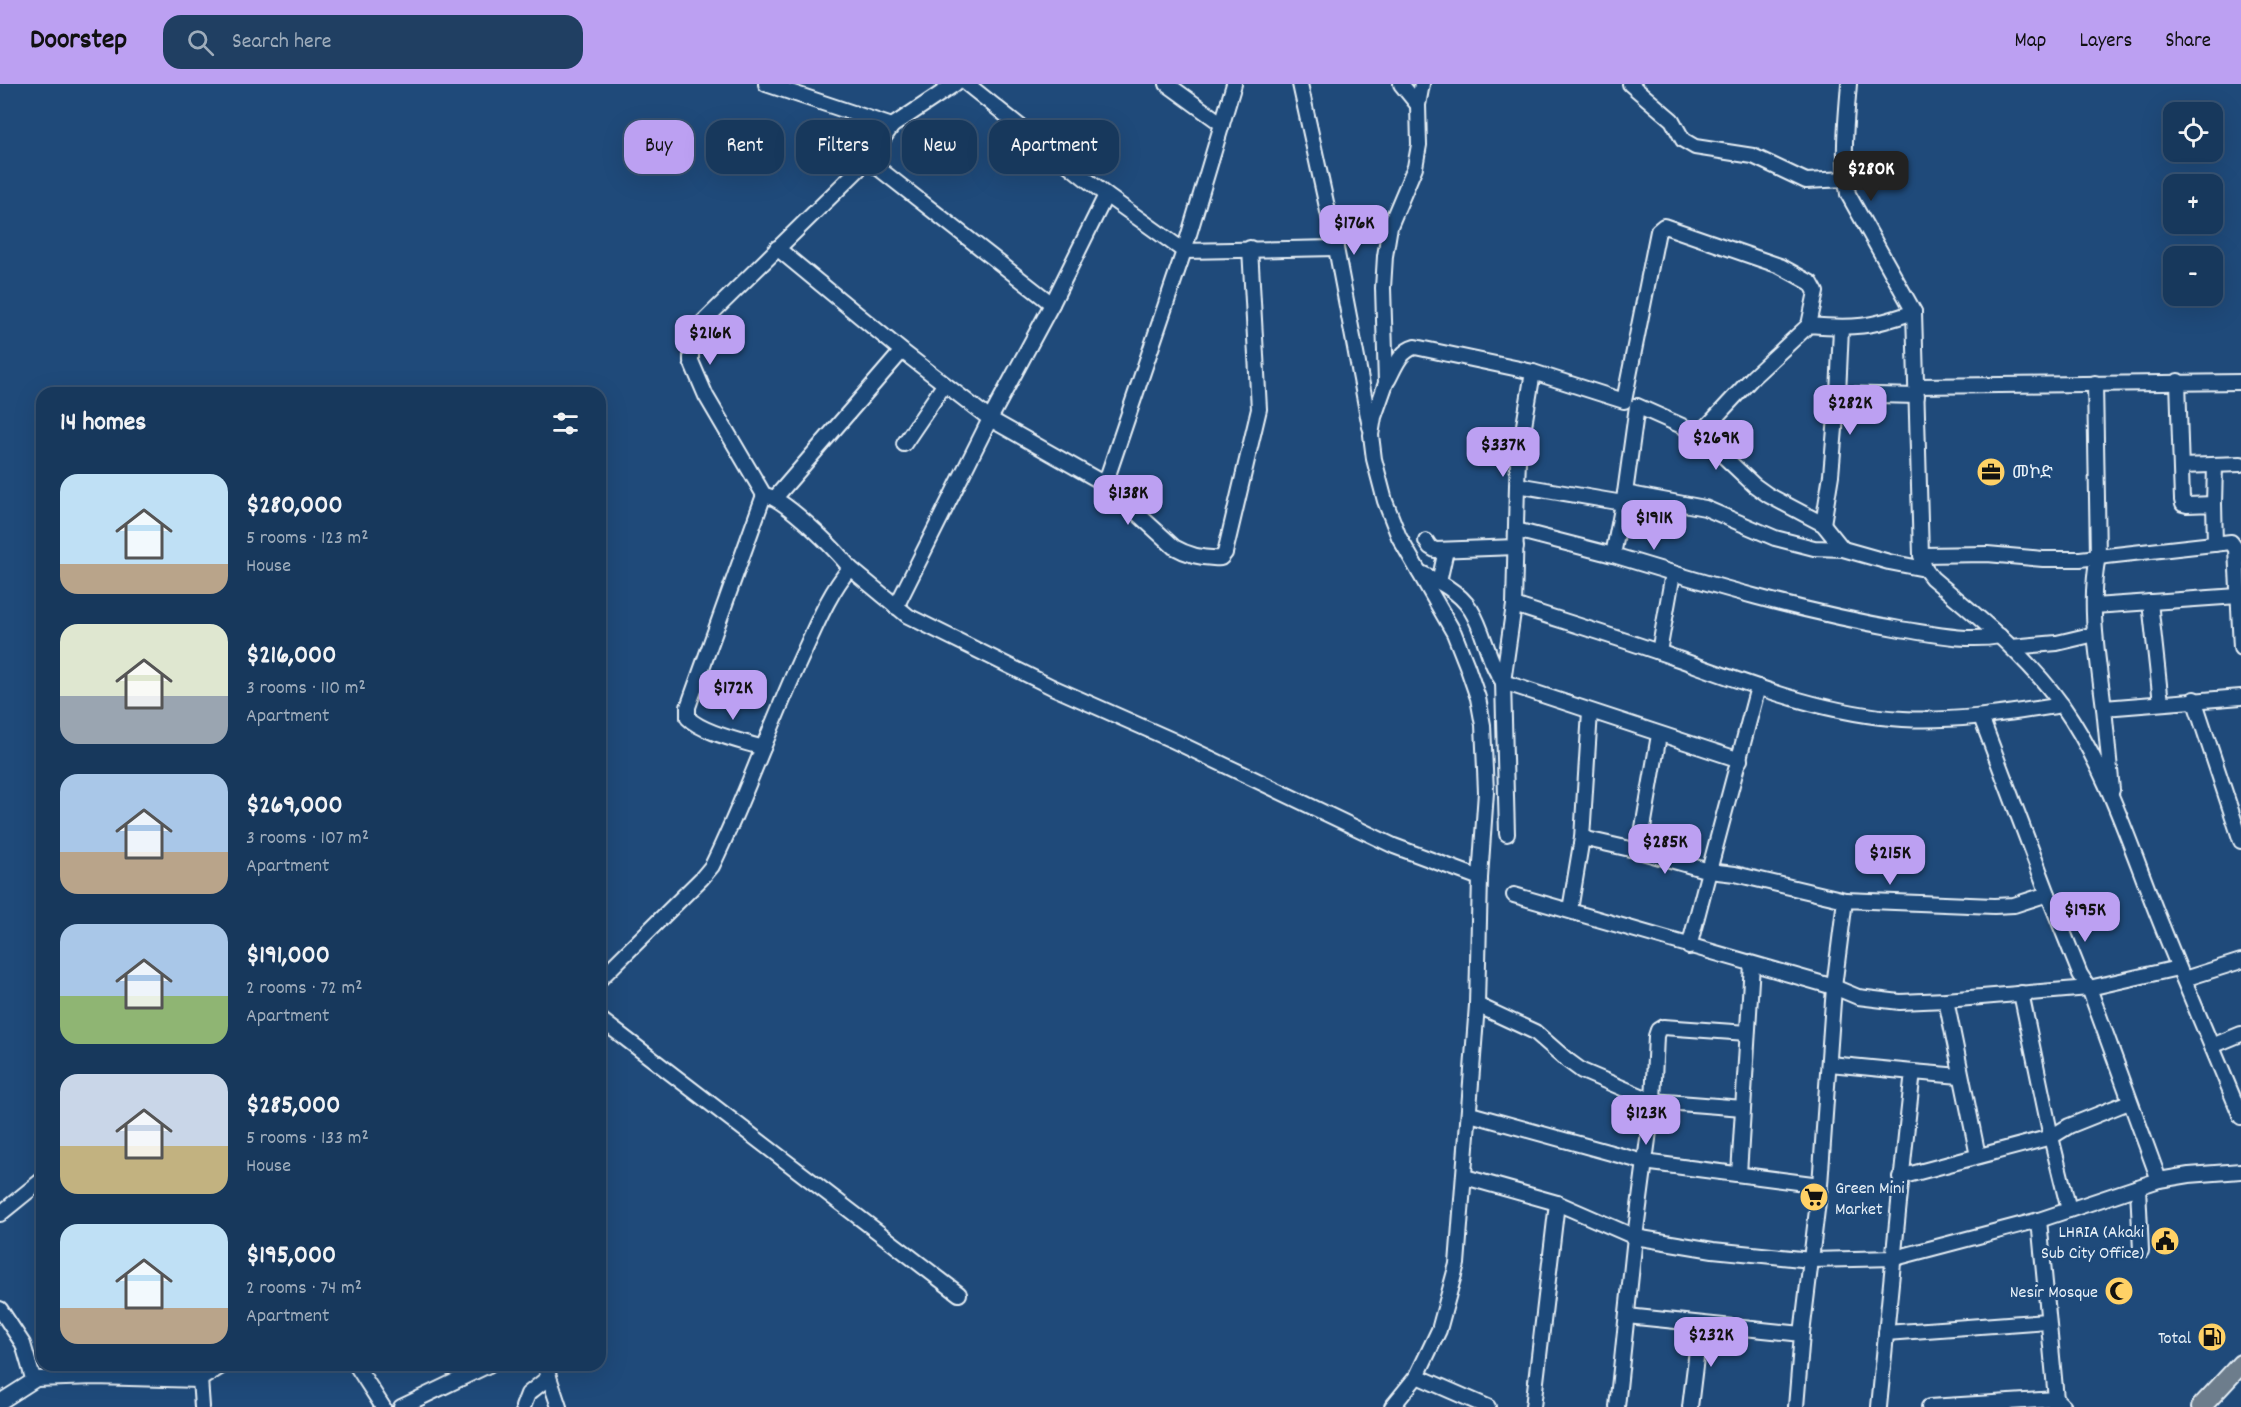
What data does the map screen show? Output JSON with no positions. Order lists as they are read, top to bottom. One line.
{"places":{"office":["መኮድ"],"supermarket":["Green Mini Market"],"public building":["LHRIA (Akaki Sub City Office)"],"mosque":["Nesir Mosque"],"fuel station":["Total"]},"page":{"header":"Doorstep","search":"Search here","nav":["Map","Layers","Share"],"map_buttons":["+","−"],"chip":["Buy","Rent","Filters","New","Apartment"],"price":["$280K","$176K","$216K","$282K","$269K","$337K","$138K","$191K","$172K","$285K","$215K","$195K","$123K","$232K"],"heading":"14 homes","list":[{"name":"$280,000","note":"5 rooms · 123 m² · House"},{"name":"$216,000","note":"3 rooms · 110 m² · Apartment"},{"name":"$269,000","note":"3 rooms · 107 m² · Apartment"},{"name":"$191,000","note":"2 rooms · 72 m² · Apartment"},{"name":"$285,000","note":"5 rooms · 133 m² · House"},{"name":"$195,000","note":"2 rooms · 74 m² · Apartment"}]}}
